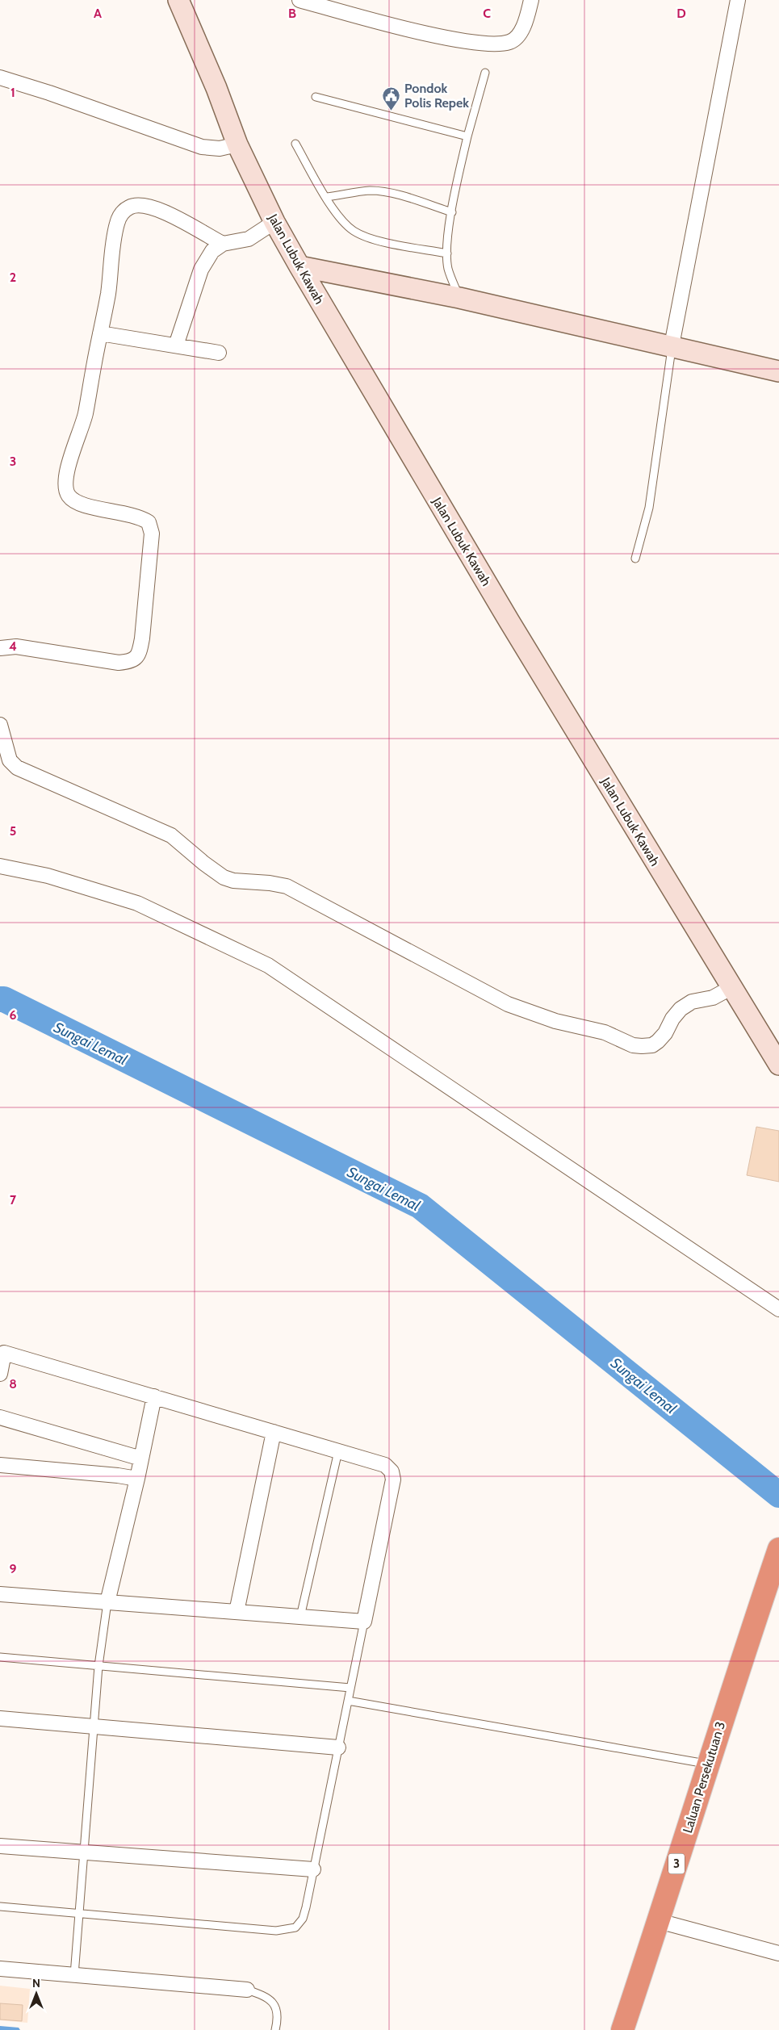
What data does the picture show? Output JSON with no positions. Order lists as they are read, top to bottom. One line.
{"streets":{"highway":["Laluan Persekutuan 3","3"],"main road":["Jalan Lubuk Kawah"]},"water":["Sungai Lemal"],"places":{"public building":["Pondok Polis Repek"]},"north":"top","grid":{"columns":["A","B","C","D"],"rows":["1","2","3","4","5","6","7","8","9"]}}
